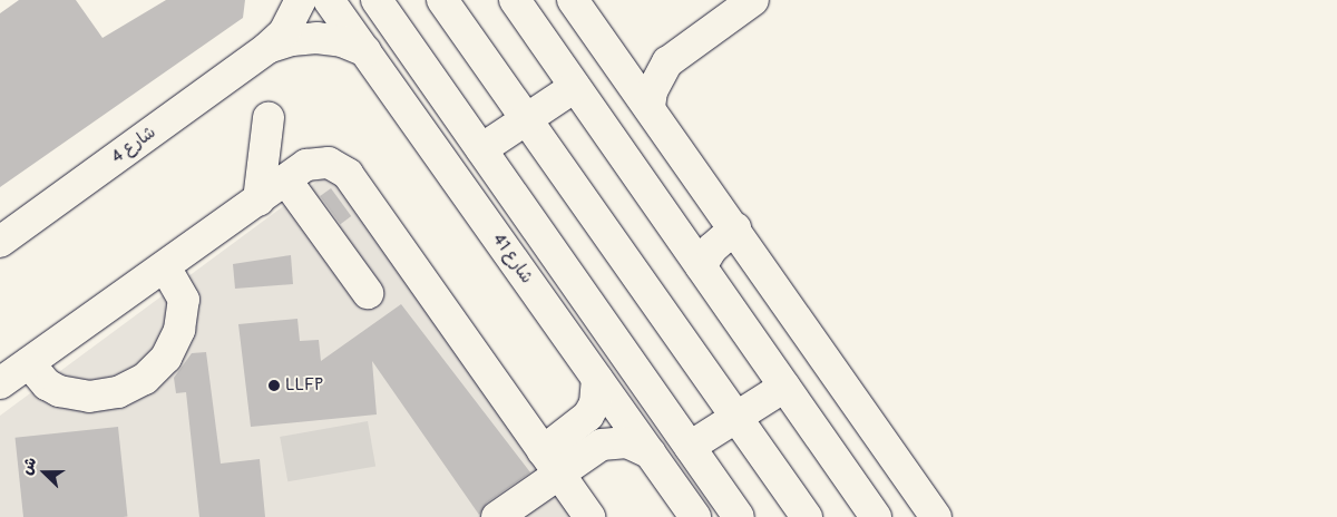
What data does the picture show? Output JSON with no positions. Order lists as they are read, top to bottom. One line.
{"streets":{"street":["شارع 4","شارع 41"]},"crossings":[["شارع 4","شارع 41"]],"places":["LLFP"],"north":"left"}
